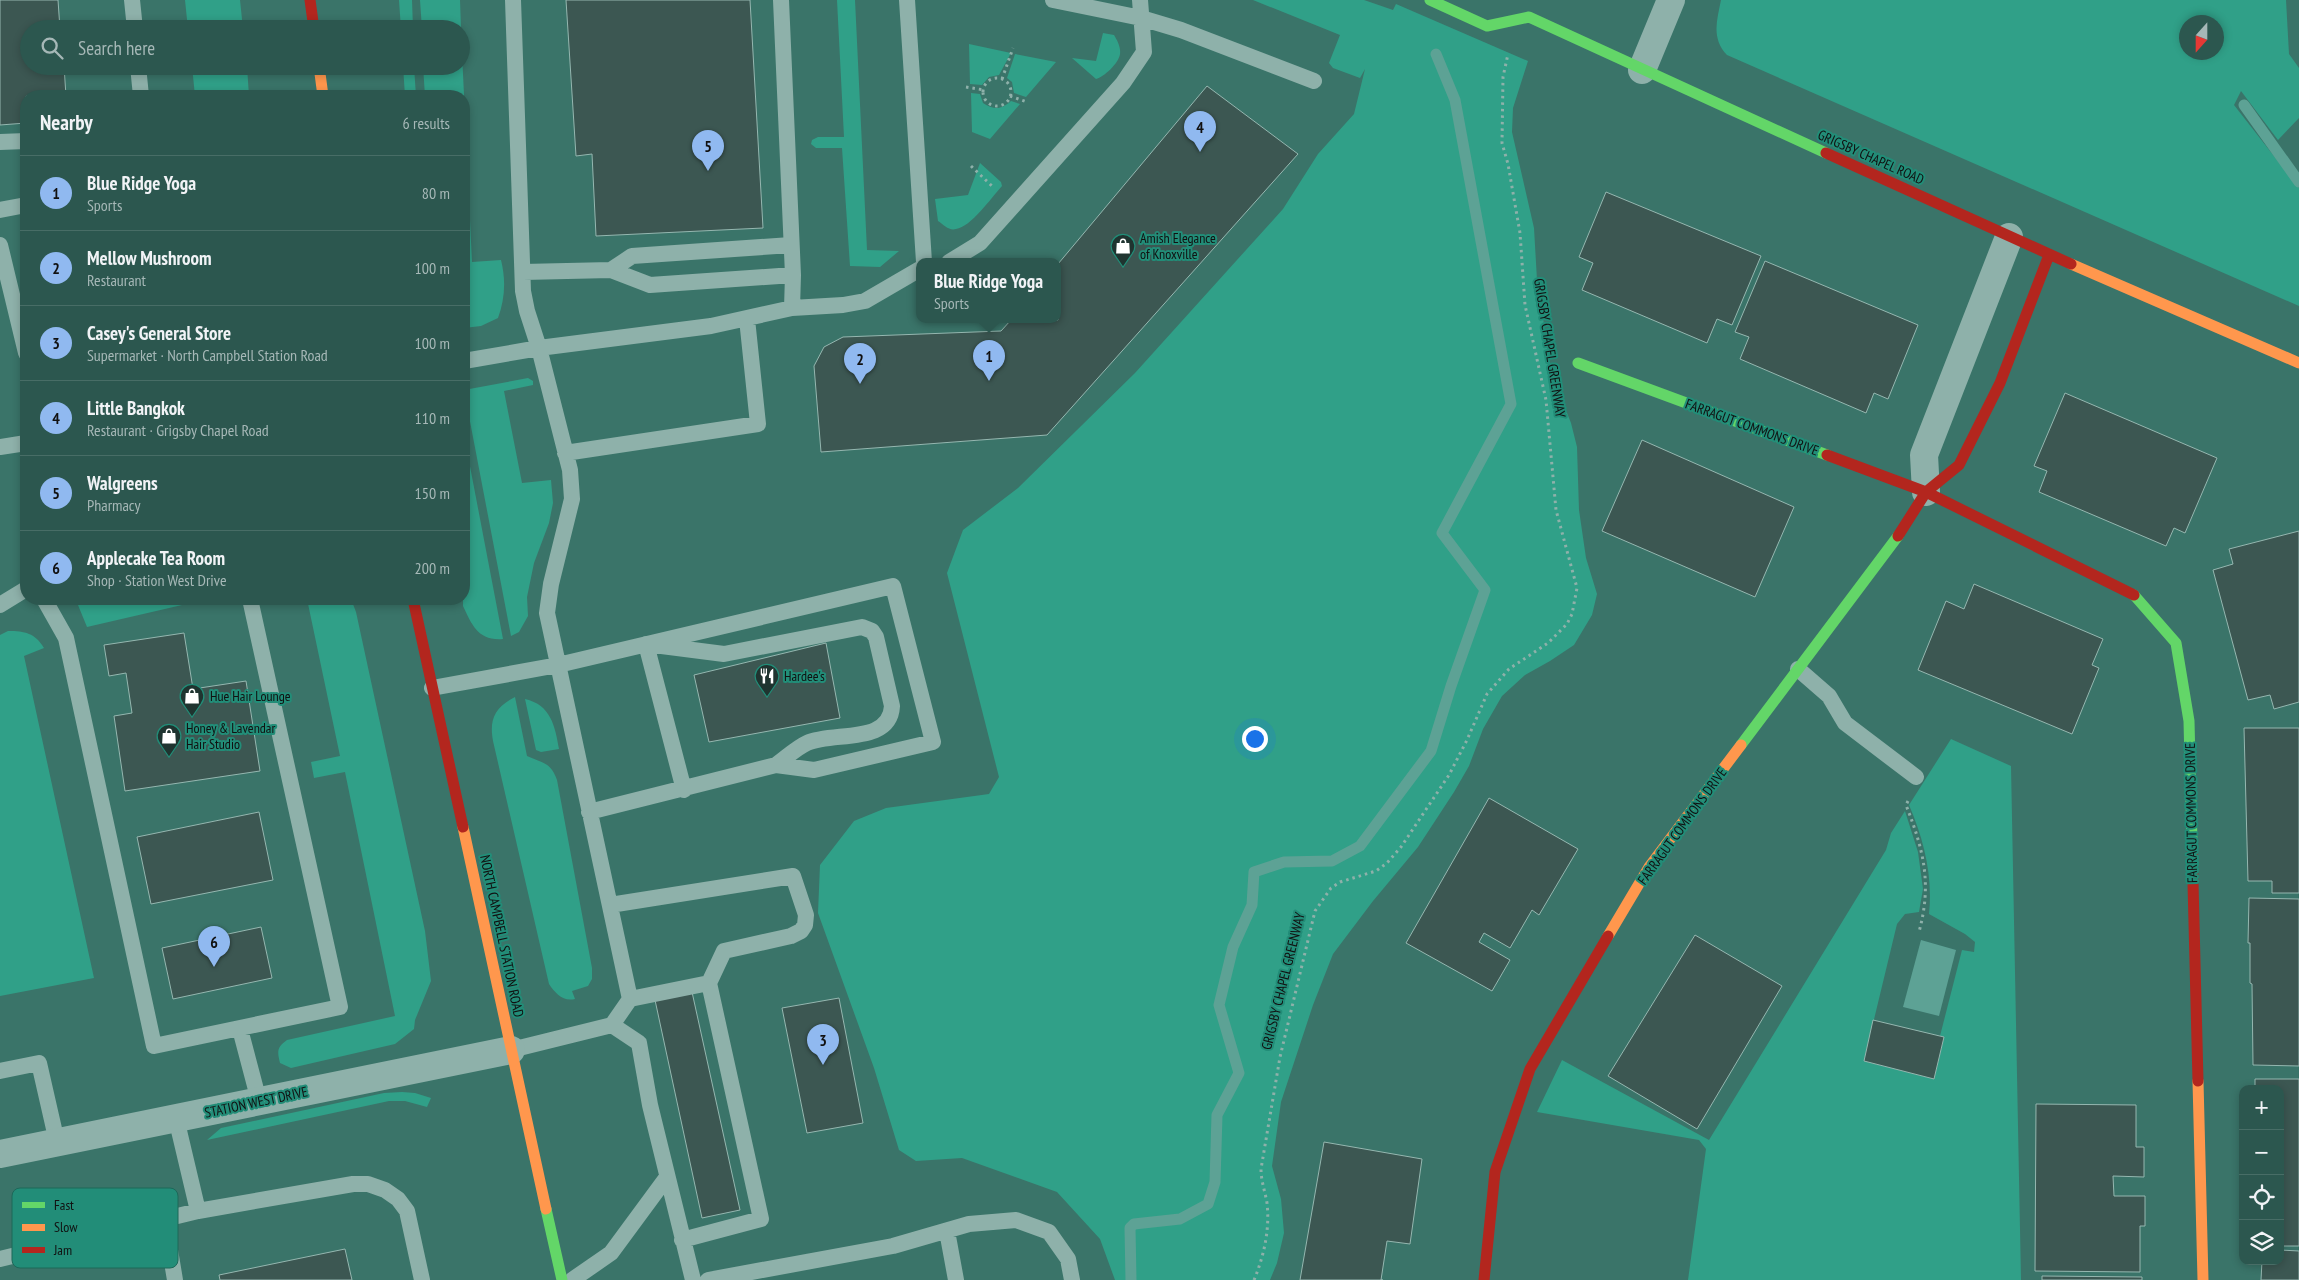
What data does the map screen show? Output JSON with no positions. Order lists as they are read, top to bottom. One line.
{"streets":{"street":["GRIGSBY CHAPEL ROAD","FARRAGUT COMMONS DRIVE","NORTH CAMPBELL STATION ROAD","STATION WEST DRIVE"],"path":["GRIGSBY CHAPEL GREENWAY"]},"crossings":[["GRIGSBY CHAPEL ROAD","FARRAGUT COMMONS DRIVE"],["NORTH CAMPBELL STATION ROAD","STATION WEST DRIVE"]],"places":{"shop":["Amish Elegance of Knoxville","Hue Hair Lounge","Honey & Lavendar Hair Studio"],"restaurant":["Hardee's"]},"legend":["Fast","Slow","Jam"],"north":"bottom","page":{"search":"Search here","heading":["Nearby","6 results"],"pins":["4","5","1","2","6","3"],"list":[{"mark":"1","name":"Blue Ridge Yoga","note":"Sports","value":"80 m"},{"mark":"2","name":"Mellow Mushroom","note":"Restaurant","value":"100 m"},{"mark":"3","name":"Casey's General Store","note":"Supermarket · North Campbell Station Road","value":"100 m"},{"mark":"4","name":"Little Bangkok","note":"Restaurant · Grigsby Chapel Road","value":"110 m"},{"mark":"5","name":"Walgreens","note":"Pharmacy","value":"150 m"},{"mark":"6","name":"Applecake Tea Room","note":"Shop · Station West Drive","value":"200 m"}],"popup":["Blue Ridge Yoga","Sports"],"map_buttons":["+","−"]}}
